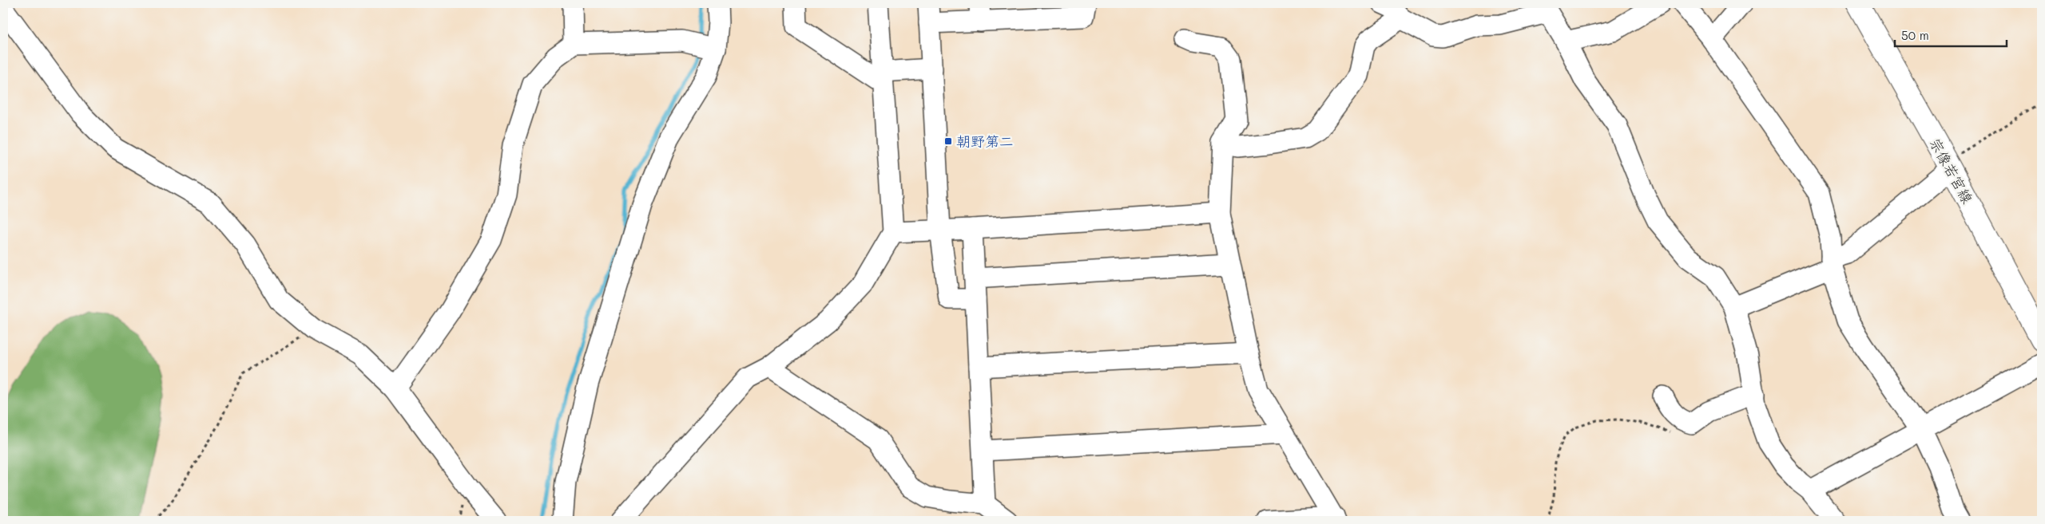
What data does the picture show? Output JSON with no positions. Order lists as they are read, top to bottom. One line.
{"streets":{"main road":["宗像若宮線"]},"places":{"transit":["朝野第二"]},"scale_bar":"50 m"}
